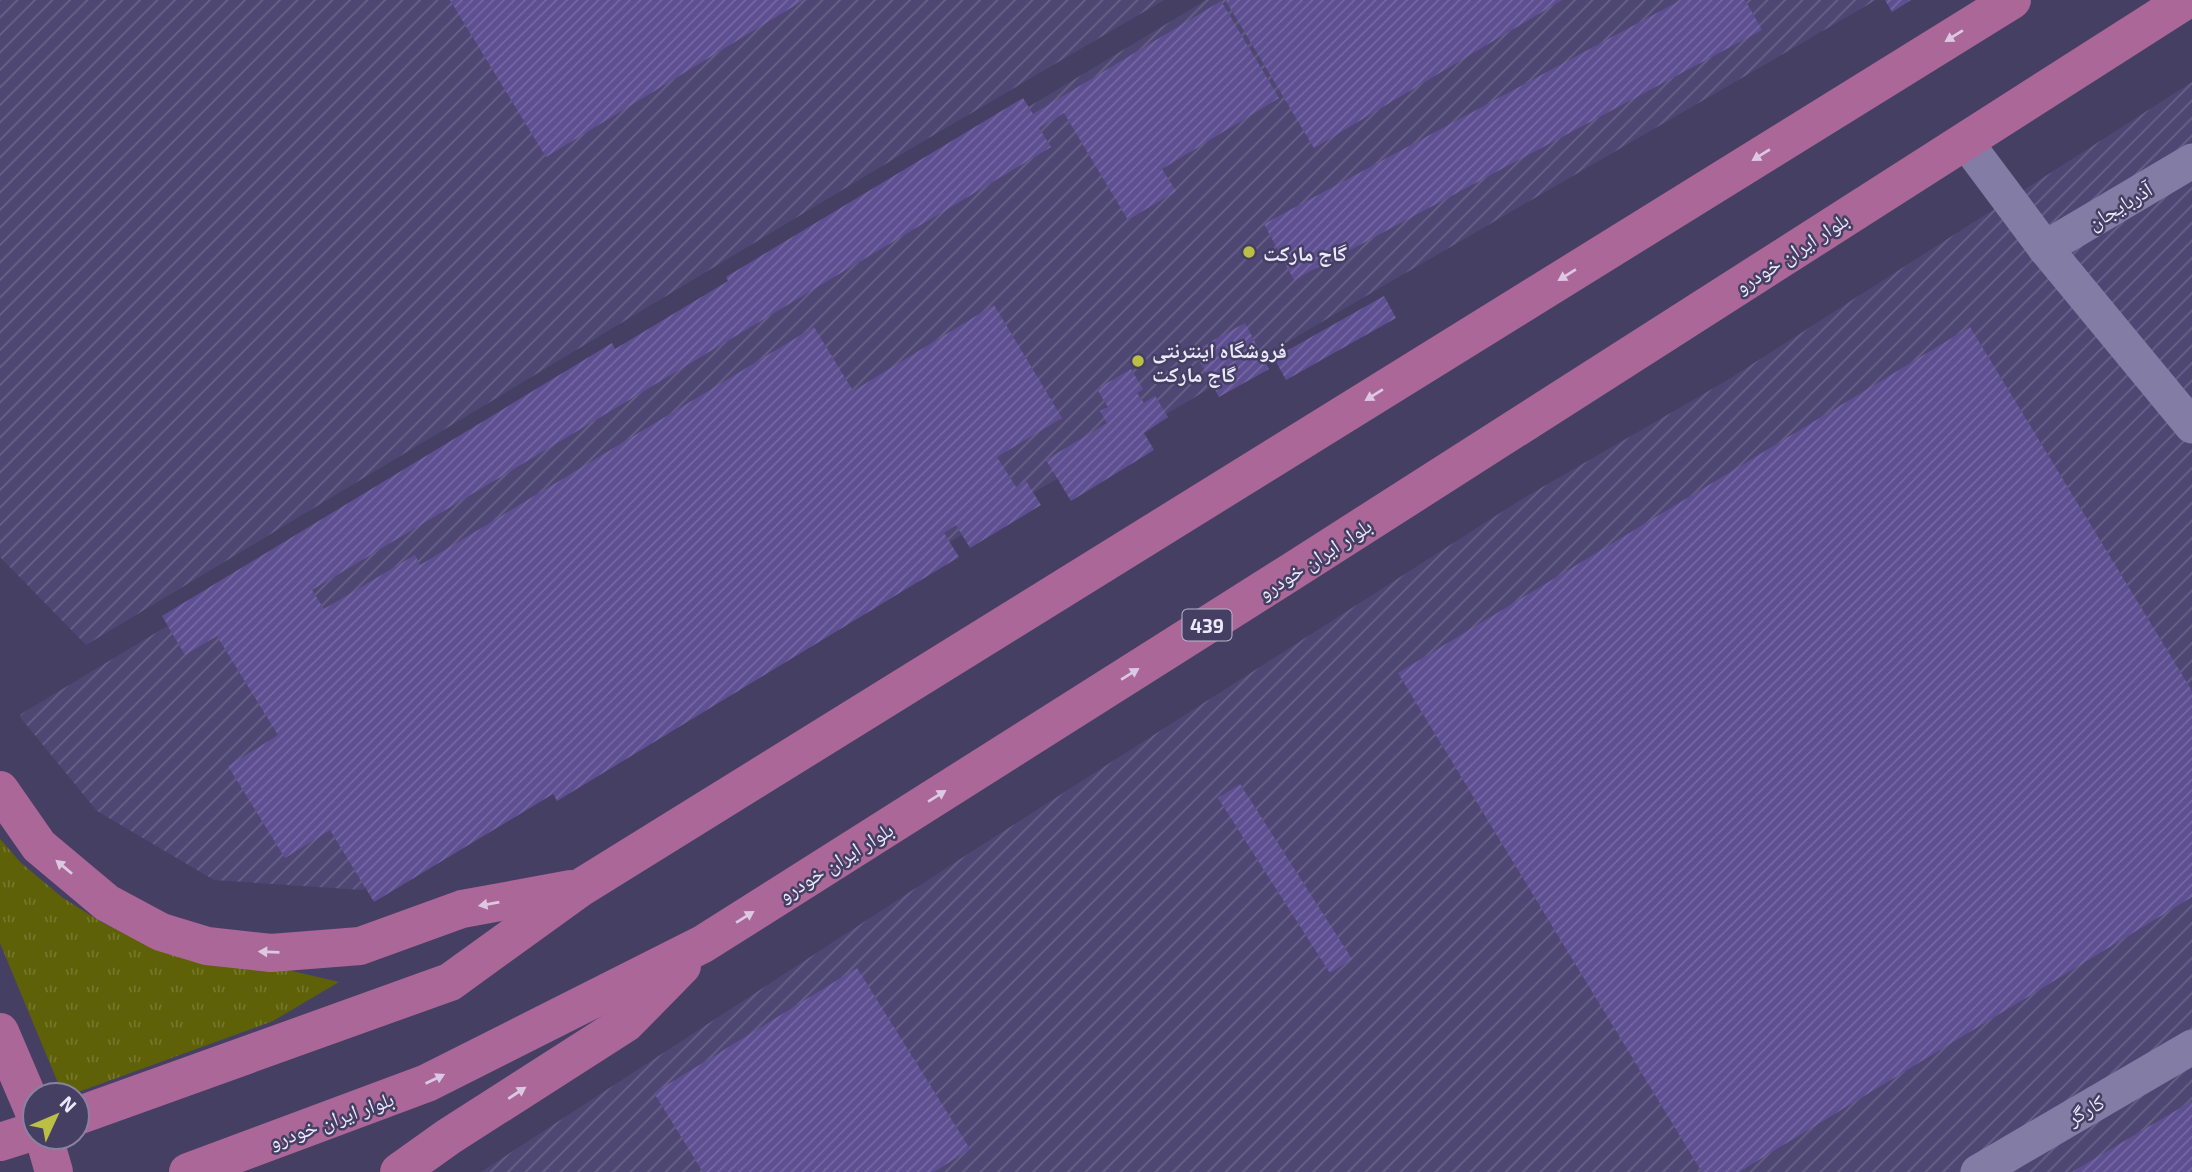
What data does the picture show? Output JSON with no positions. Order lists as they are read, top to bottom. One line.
{"streets":{"main road":["بلوار ایران خودرو","439"],"lane":["آذربایجان","کارگر"]},"places":["گاج مارکت","فروشگاه اینترنتی گاج مارکت"],"north":"top right"}
